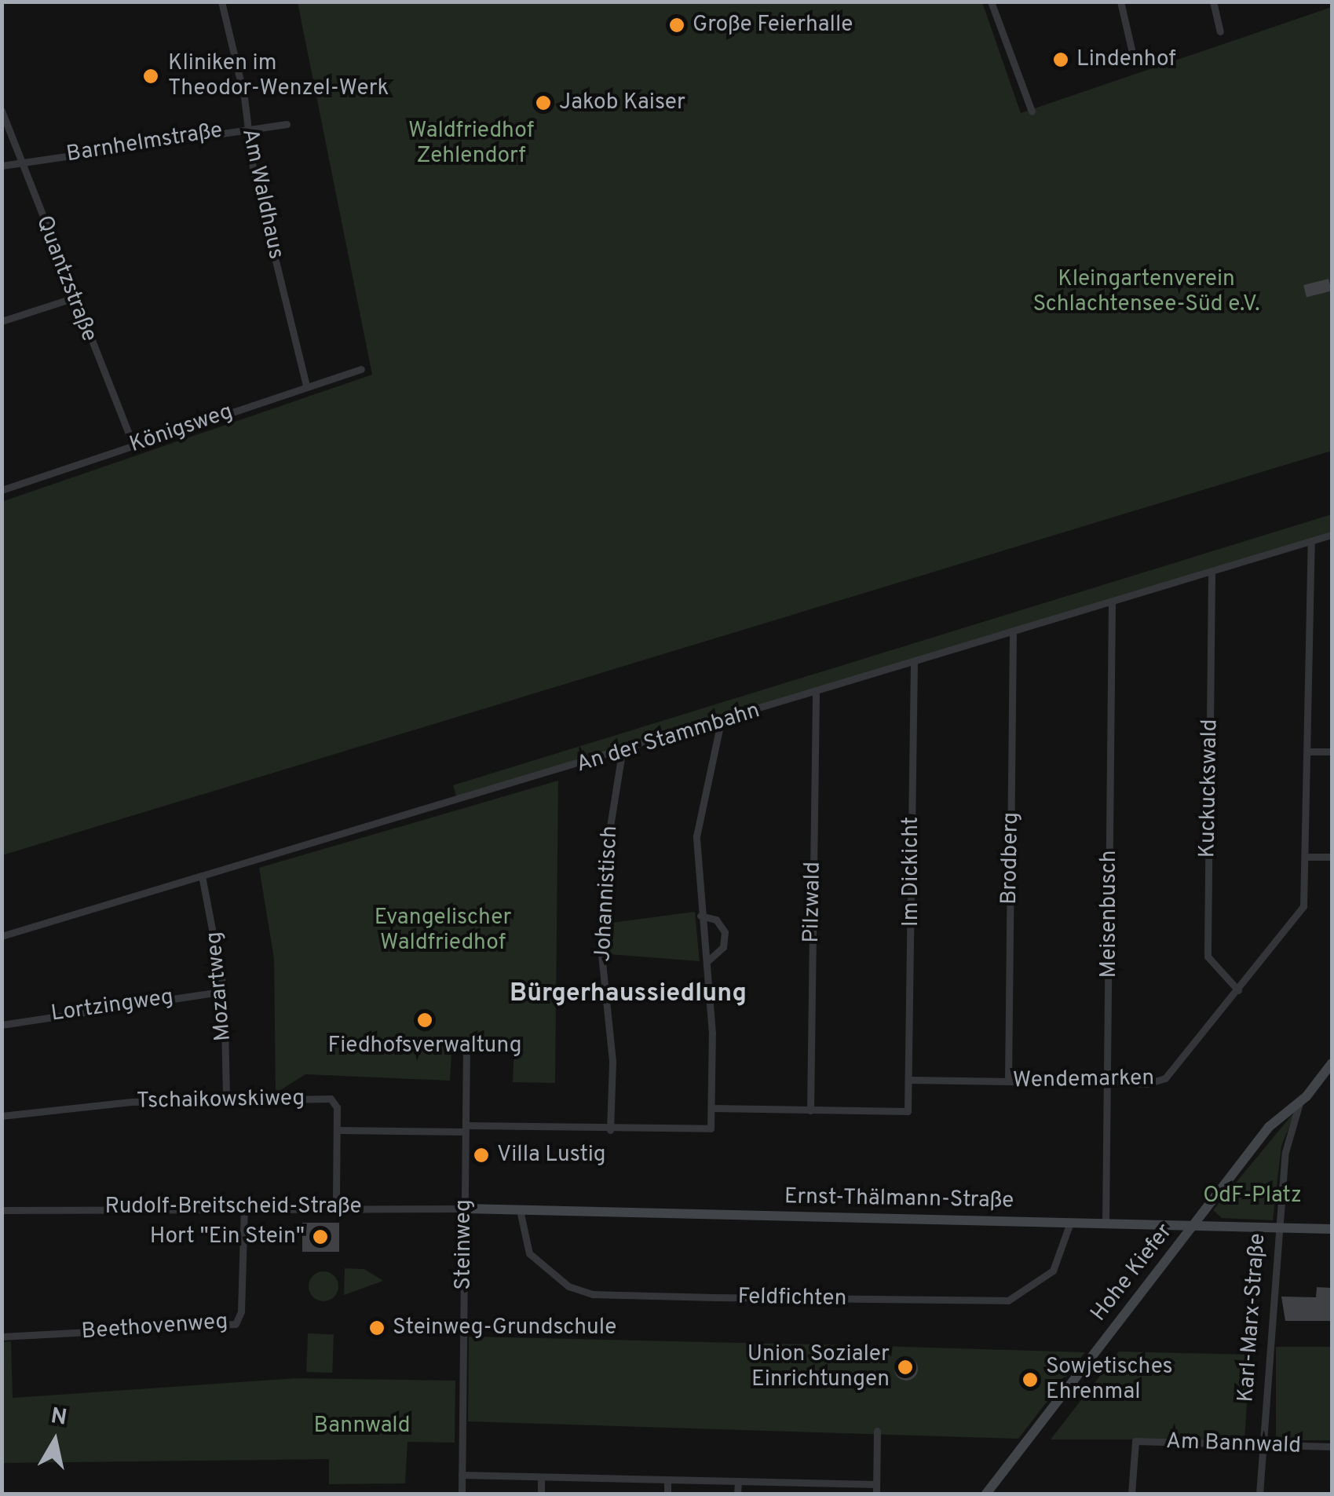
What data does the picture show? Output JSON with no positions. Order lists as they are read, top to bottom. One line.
{"streets":{"street":["Barnhelmstraße","Am Waldhaus","Quantzstraße","Königsweg","An der Stammbahn","Kuckuckswald","Brodberg","Im Dickicht","Johannistisch","Pilzwald","Meisenbusch","Mozartweg","Lortzingweg","Wendemarken","Tschaikowskiweg","Ernst-Thälmann-Straße","Rudolf-Breitscheid-Straße","Steinweg","Hohe Kiefer","Feldfichten","Karl-Marx-Straße","Beethovenweg","Am Bannwald"]},"crossings":[["Barnhelmstraße","Am Waldhaus"],["Barnhelmstraße","Quantzstraße"],["Am Waldhaus","Königsweg"],["Quantzstraße","Königsweg"],["An der Stammbahn","Kuckuckswald"],["An der Stammbahn","Brodberg"],["An der Stammbahn","Im Dickicht"],["An der Stammbahn","Johannistisch"],["An der Stammbahn","Pilzwald"],["An der Stammbahn","Meisenbusch"],["An der Stammbahn","Mozartweg"],["An der Stammbahn","Wendemarken"],["Kuckuckswald","Wendemarken"],["Brodberg","Wendemarken"],["Im Dickicht","Wendemarken"],["Meisenbusch","Wendemarken"],["Meisenbusch","Ernst-Thälmann-Straße"],["Mozartweg","Lortzingweg"],["Mozartweg","Tschaikowskiweg"],["Tschaikowskiweg","Rudolf-Breitscheid-Straße"],["Ernst-Thälmann-Straße","Rudolf-Breitscheid-Straße"],["Ernst-Thälmann-Straße","Steinweg"],["Ernst-Thälmann-Straße","Hohe Kiefer"],["Ernst-Thälmann-Straße","Feldfichten"],["Ernst-Thälmann-Straße","Karl-Marx-Straße"],["Rudolf-Breitscheid-Straße","Steinweg"],["Rudolf-Breitscheid-Straße","Beethovenweg"],["Hohe Kiefer","Karl-Marx-Straße"],["Karl-Marx-Straße","Am Bannwald"]],"districts":["Bürgerhaussiedlung"],"parks":["Waldfriedhof Zehlendorf","Kleingartenverein Schlachtensee-Süd e.V.","Evangelischer Waldfriedhof","OdF-Platz","Bannwald"],"places":["Große Feierhalle","Lindenhof","Kliniken im Theodor-Wenzel-Werk","Jakob Kaiser","Fiedhofsverwaltung","Villa Lustig","Hort \"Ein Stein\"","Steinweg-Grundschule","Union Sozialer Einrichtungen","Sowjetisches Ehrenmal"],"north":"top"}
